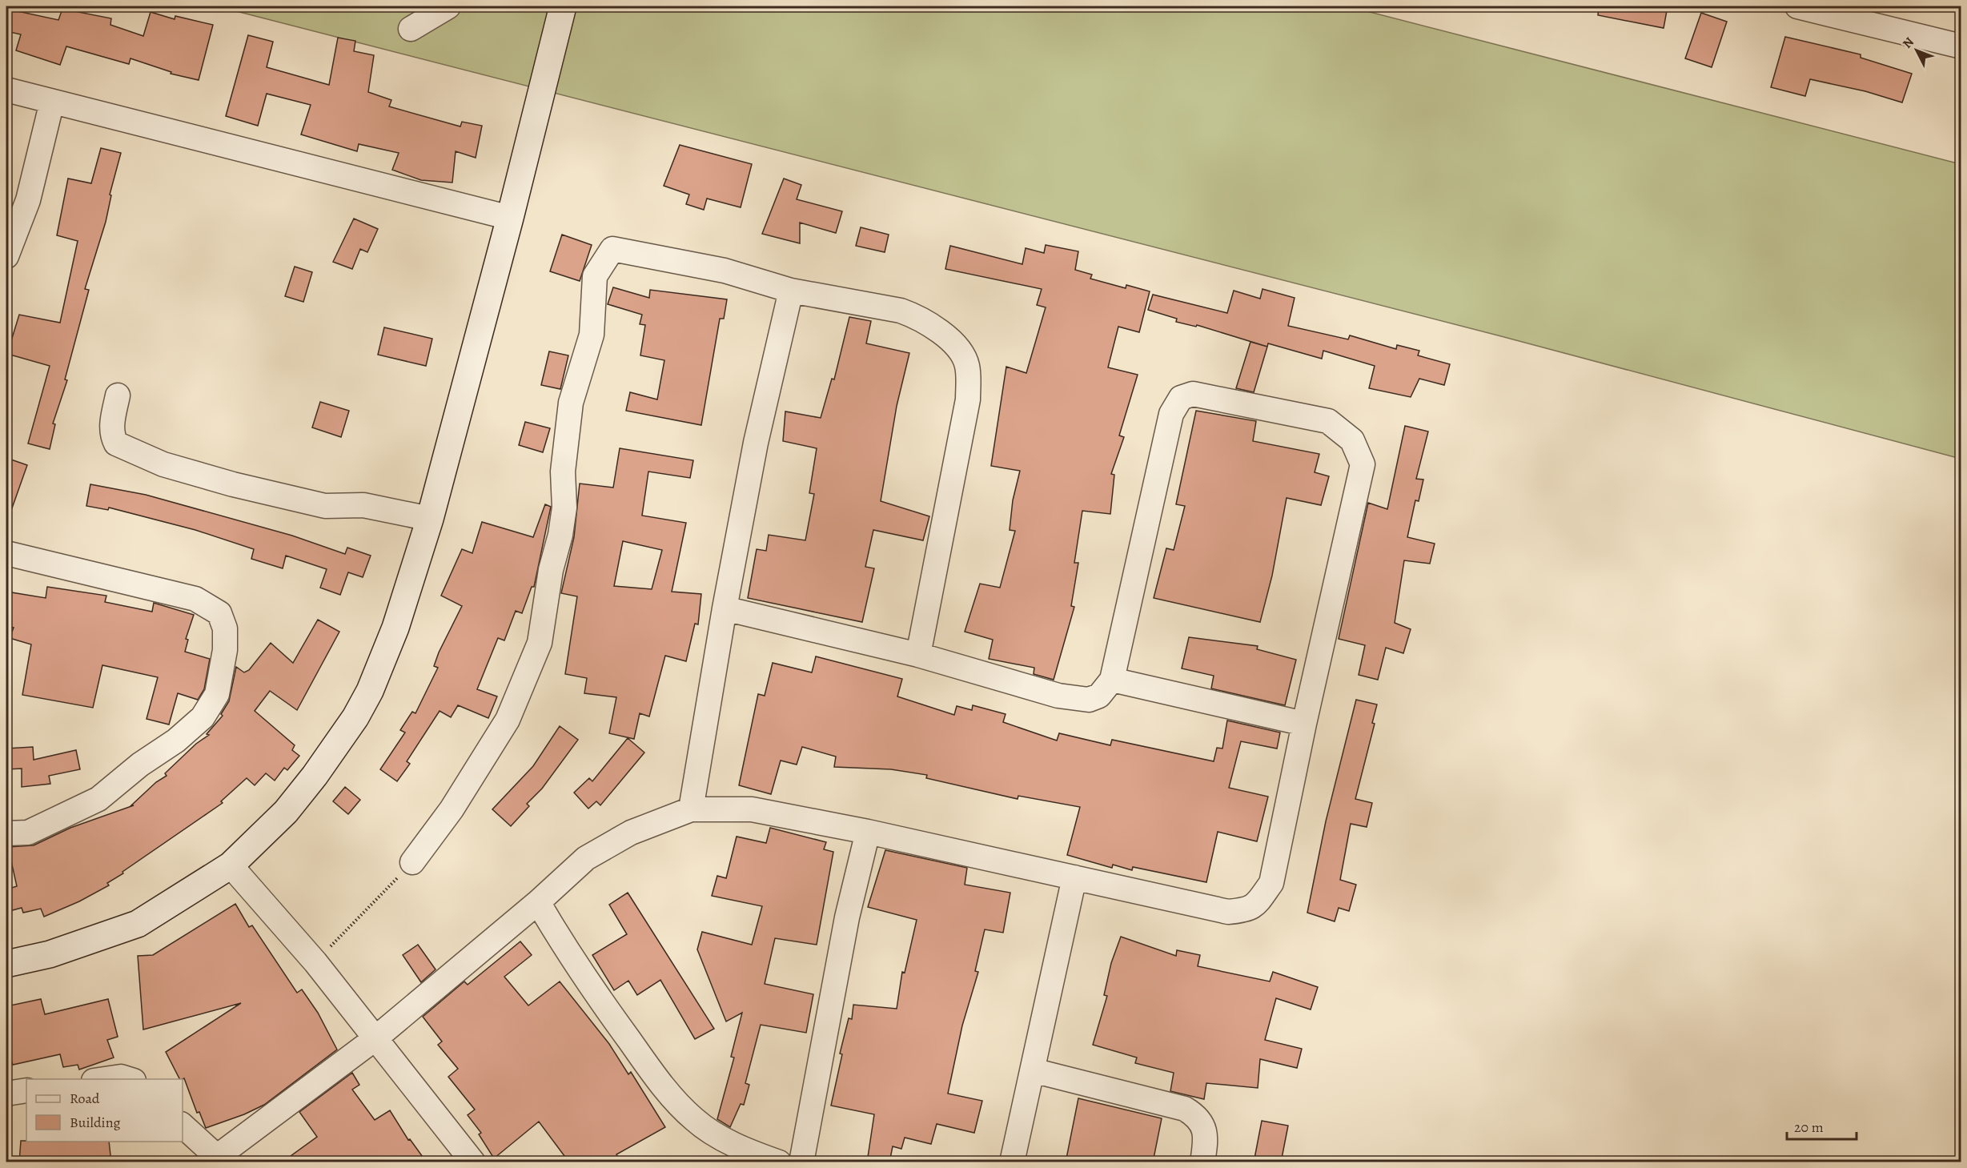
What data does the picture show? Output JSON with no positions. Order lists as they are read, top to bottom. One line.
{"legend":["Road","Building"],"scale_bar":"20 m","north":"top left"}
